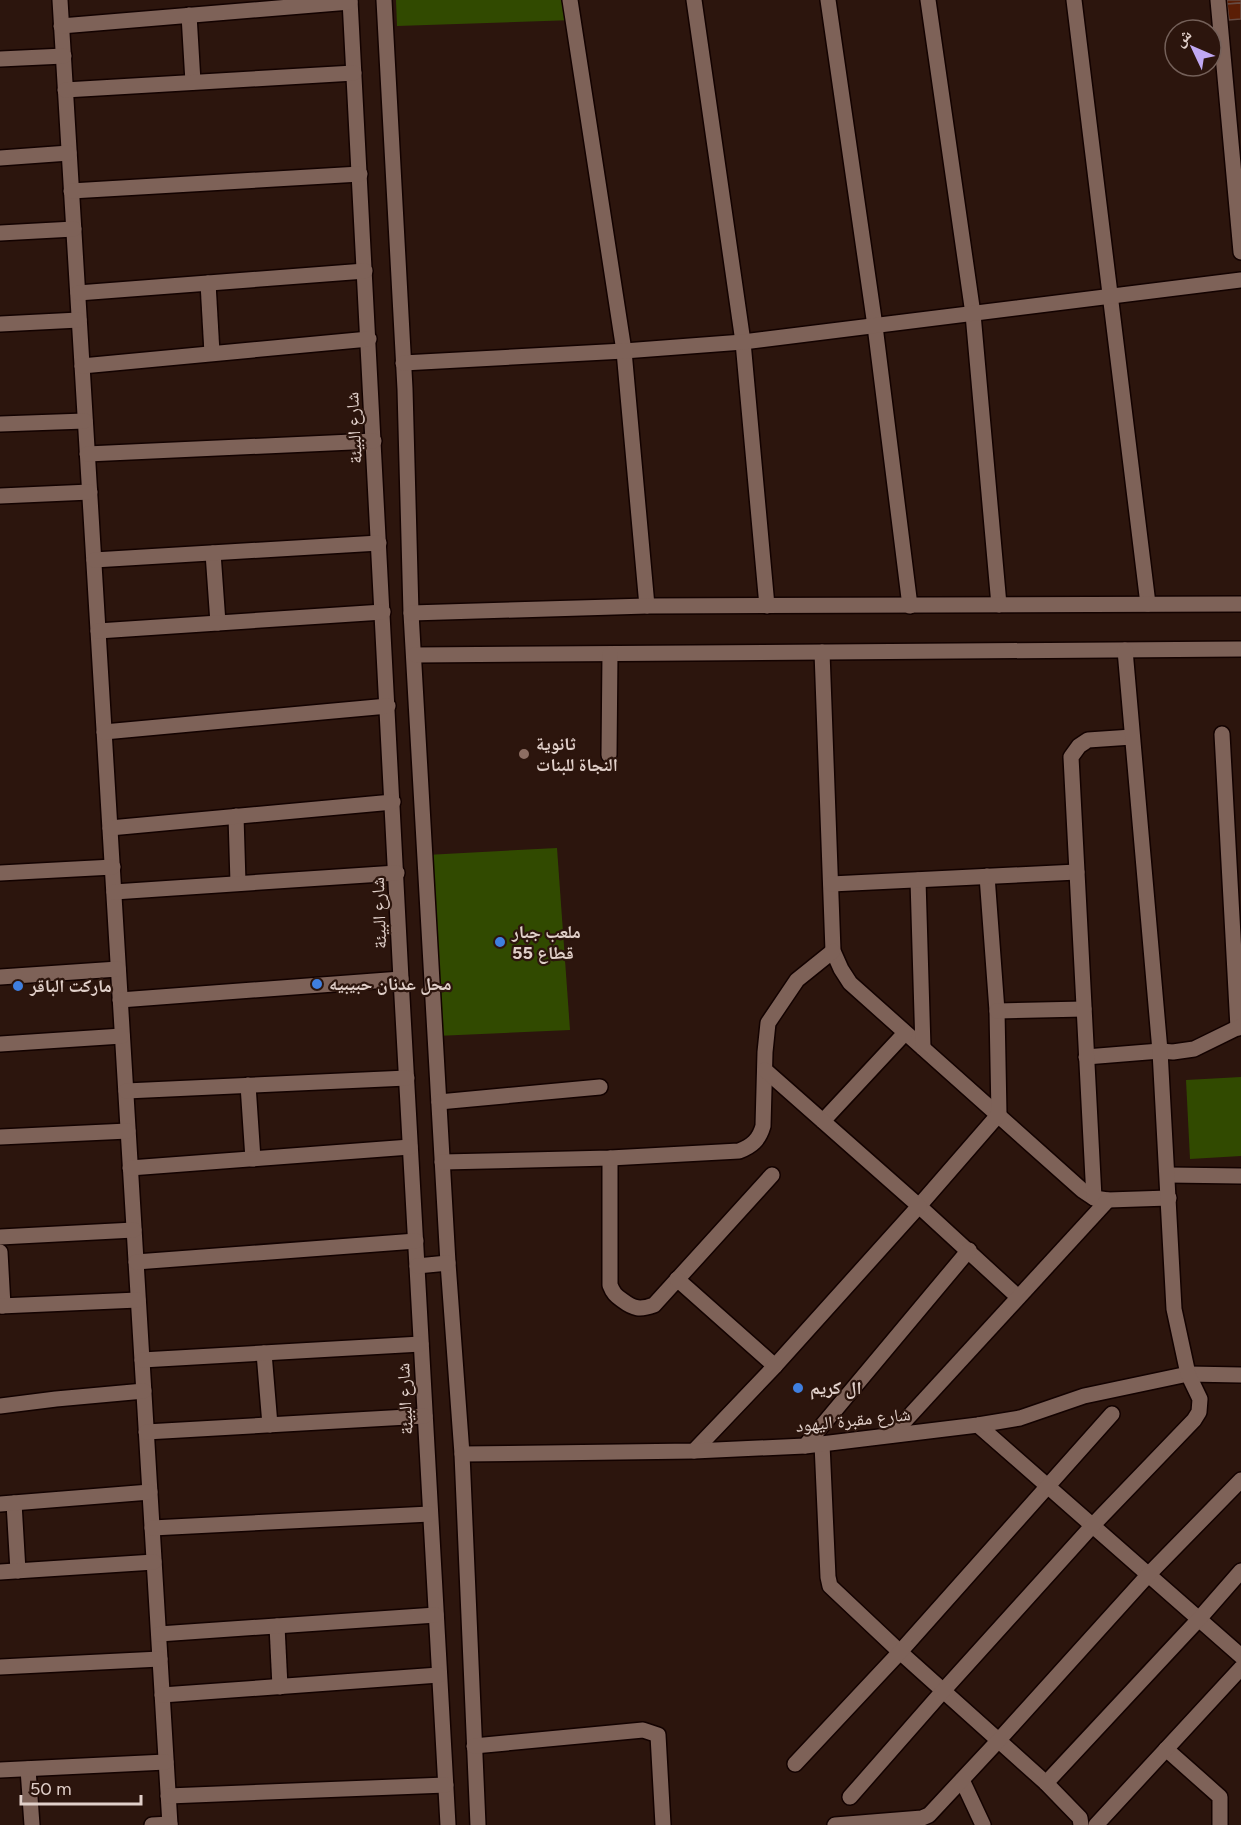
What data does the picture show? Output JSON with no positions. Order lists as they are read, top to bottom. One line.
{"streets":{"street":["شارع البيئة","شارع مقبرة اليهود"]},"places":["ثانوية النجاة للبنات","ملعب جبار قطاع 55","محل عدنان حبيبيه","ماركت الباقر","ال كريم"],"scale_bar":"50 m","north":"top left"}
